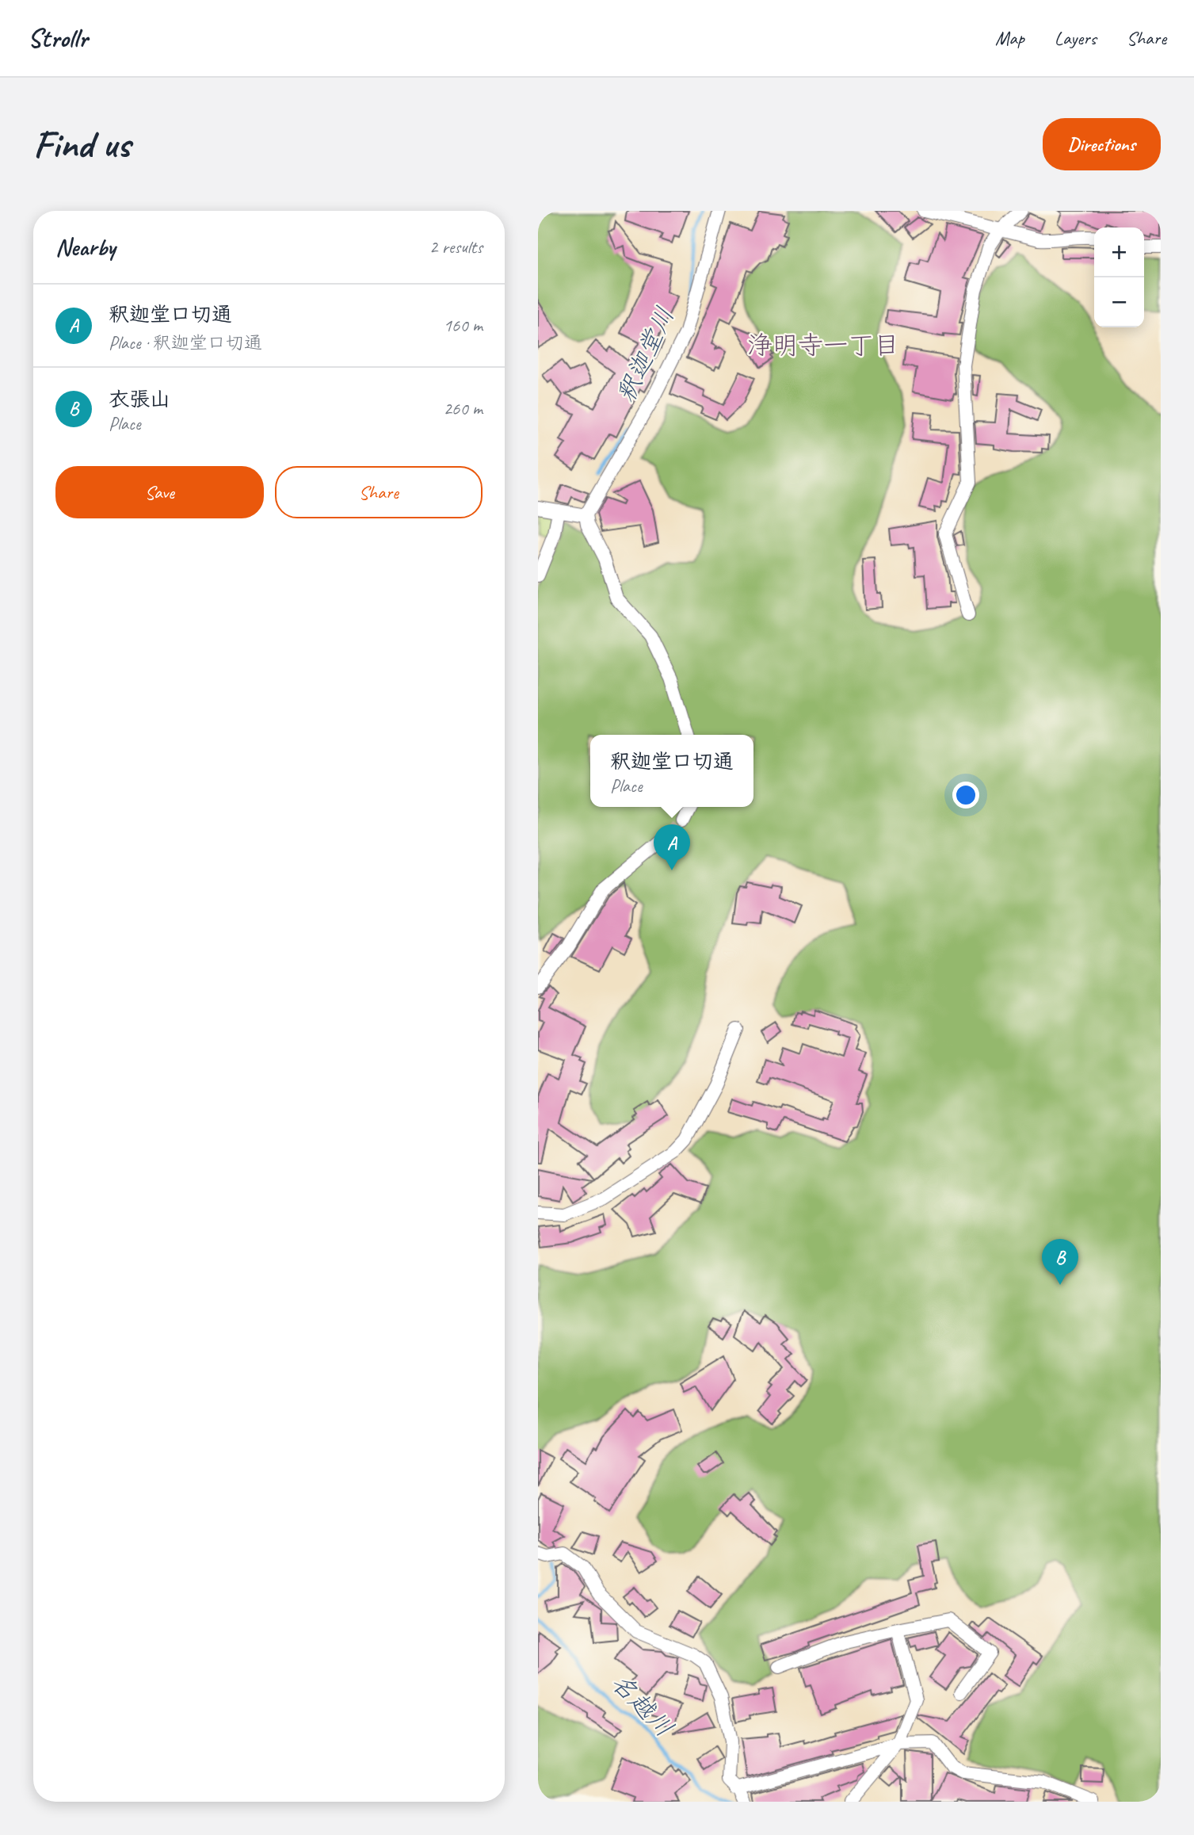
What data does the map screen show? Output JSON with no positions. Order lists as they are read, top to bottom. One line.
{"districts":["浄明寺一丁目"],"water":["釈迦堂川","名越川"],"page":{"header":"Strollr","nav":["Map","Layers","Share"],"buttons":["Directions",["Save","Share"]],"title":"Find us","heading":["Nearby","2 results"],"map_buttons":["+","−"],"list":[{"mark":"A","name":"釈迦堂口切通","note":"Place · 釈迦堂口切通","value":"160 m"},{"mark":"B","name":"衣張山","note":"Place","value":"260 m"}],"popup":["釈迦堂口切通","Place"],"pins":["A","B"]}}
